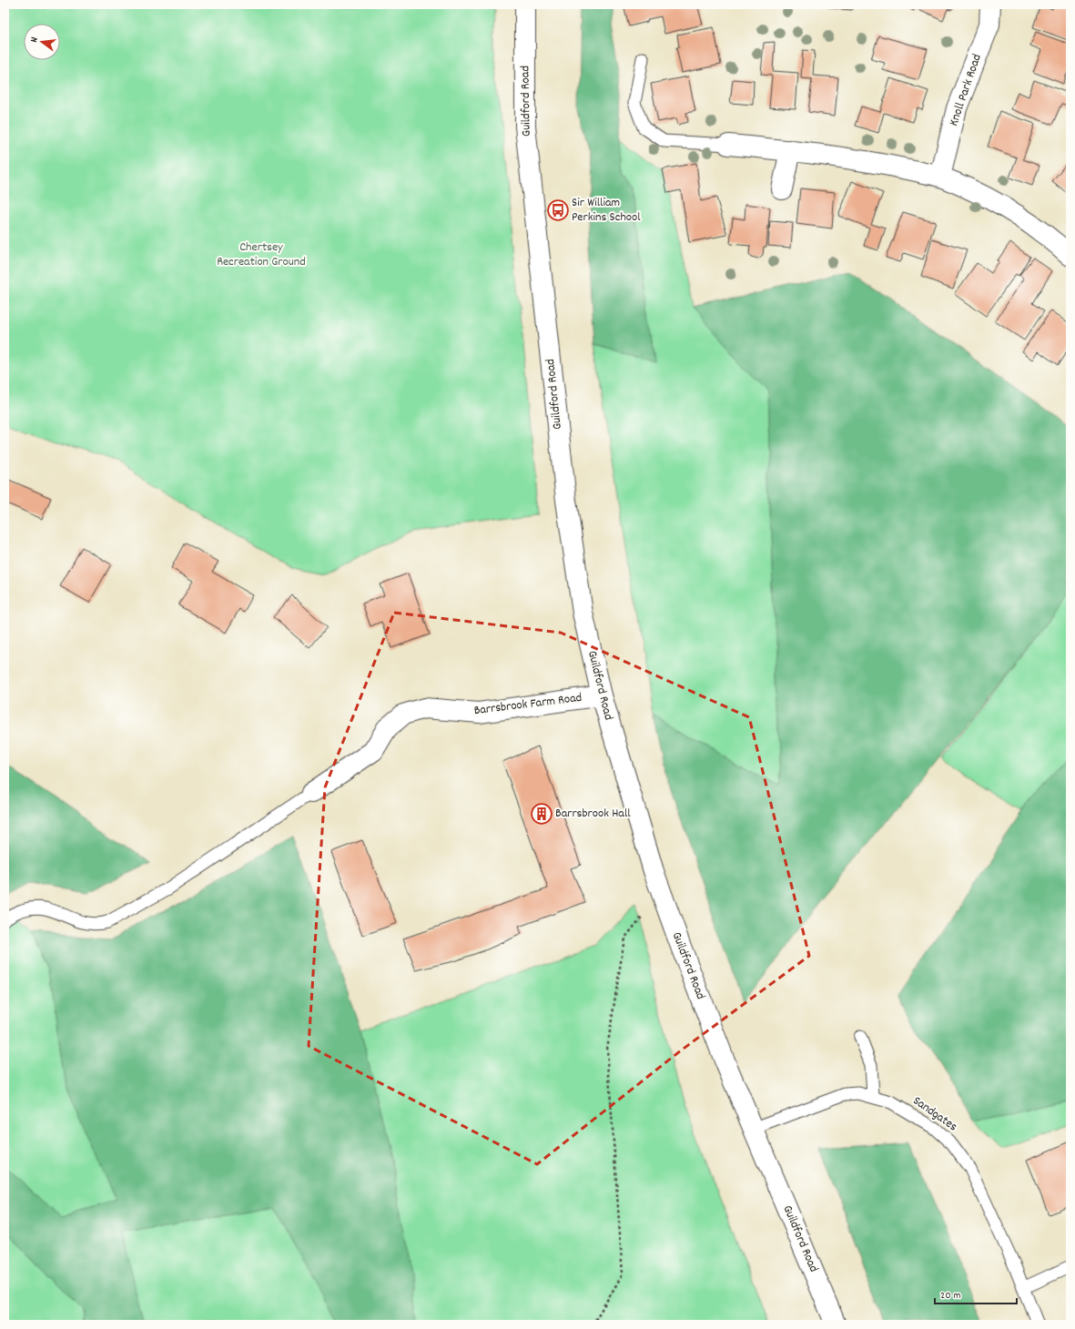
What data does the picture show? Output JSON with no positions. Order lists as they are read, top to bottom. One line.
{"streets":{"main road":["Knoll Park Road","Guildford Road","Barrsbrook Farm Road"],"lane":["Sandgates"]},"crossings":[["Guildford Road","Barrsbrook Farm Road"],["Guildford Road","Sandgates"]],"parks":["Chertsey Recreation Ground"],"places":{"bus stop":["Sir William Perkins School"],"building":["Barrsbrook Hall"]},"scale_bar":"20 m","north":"left"}
